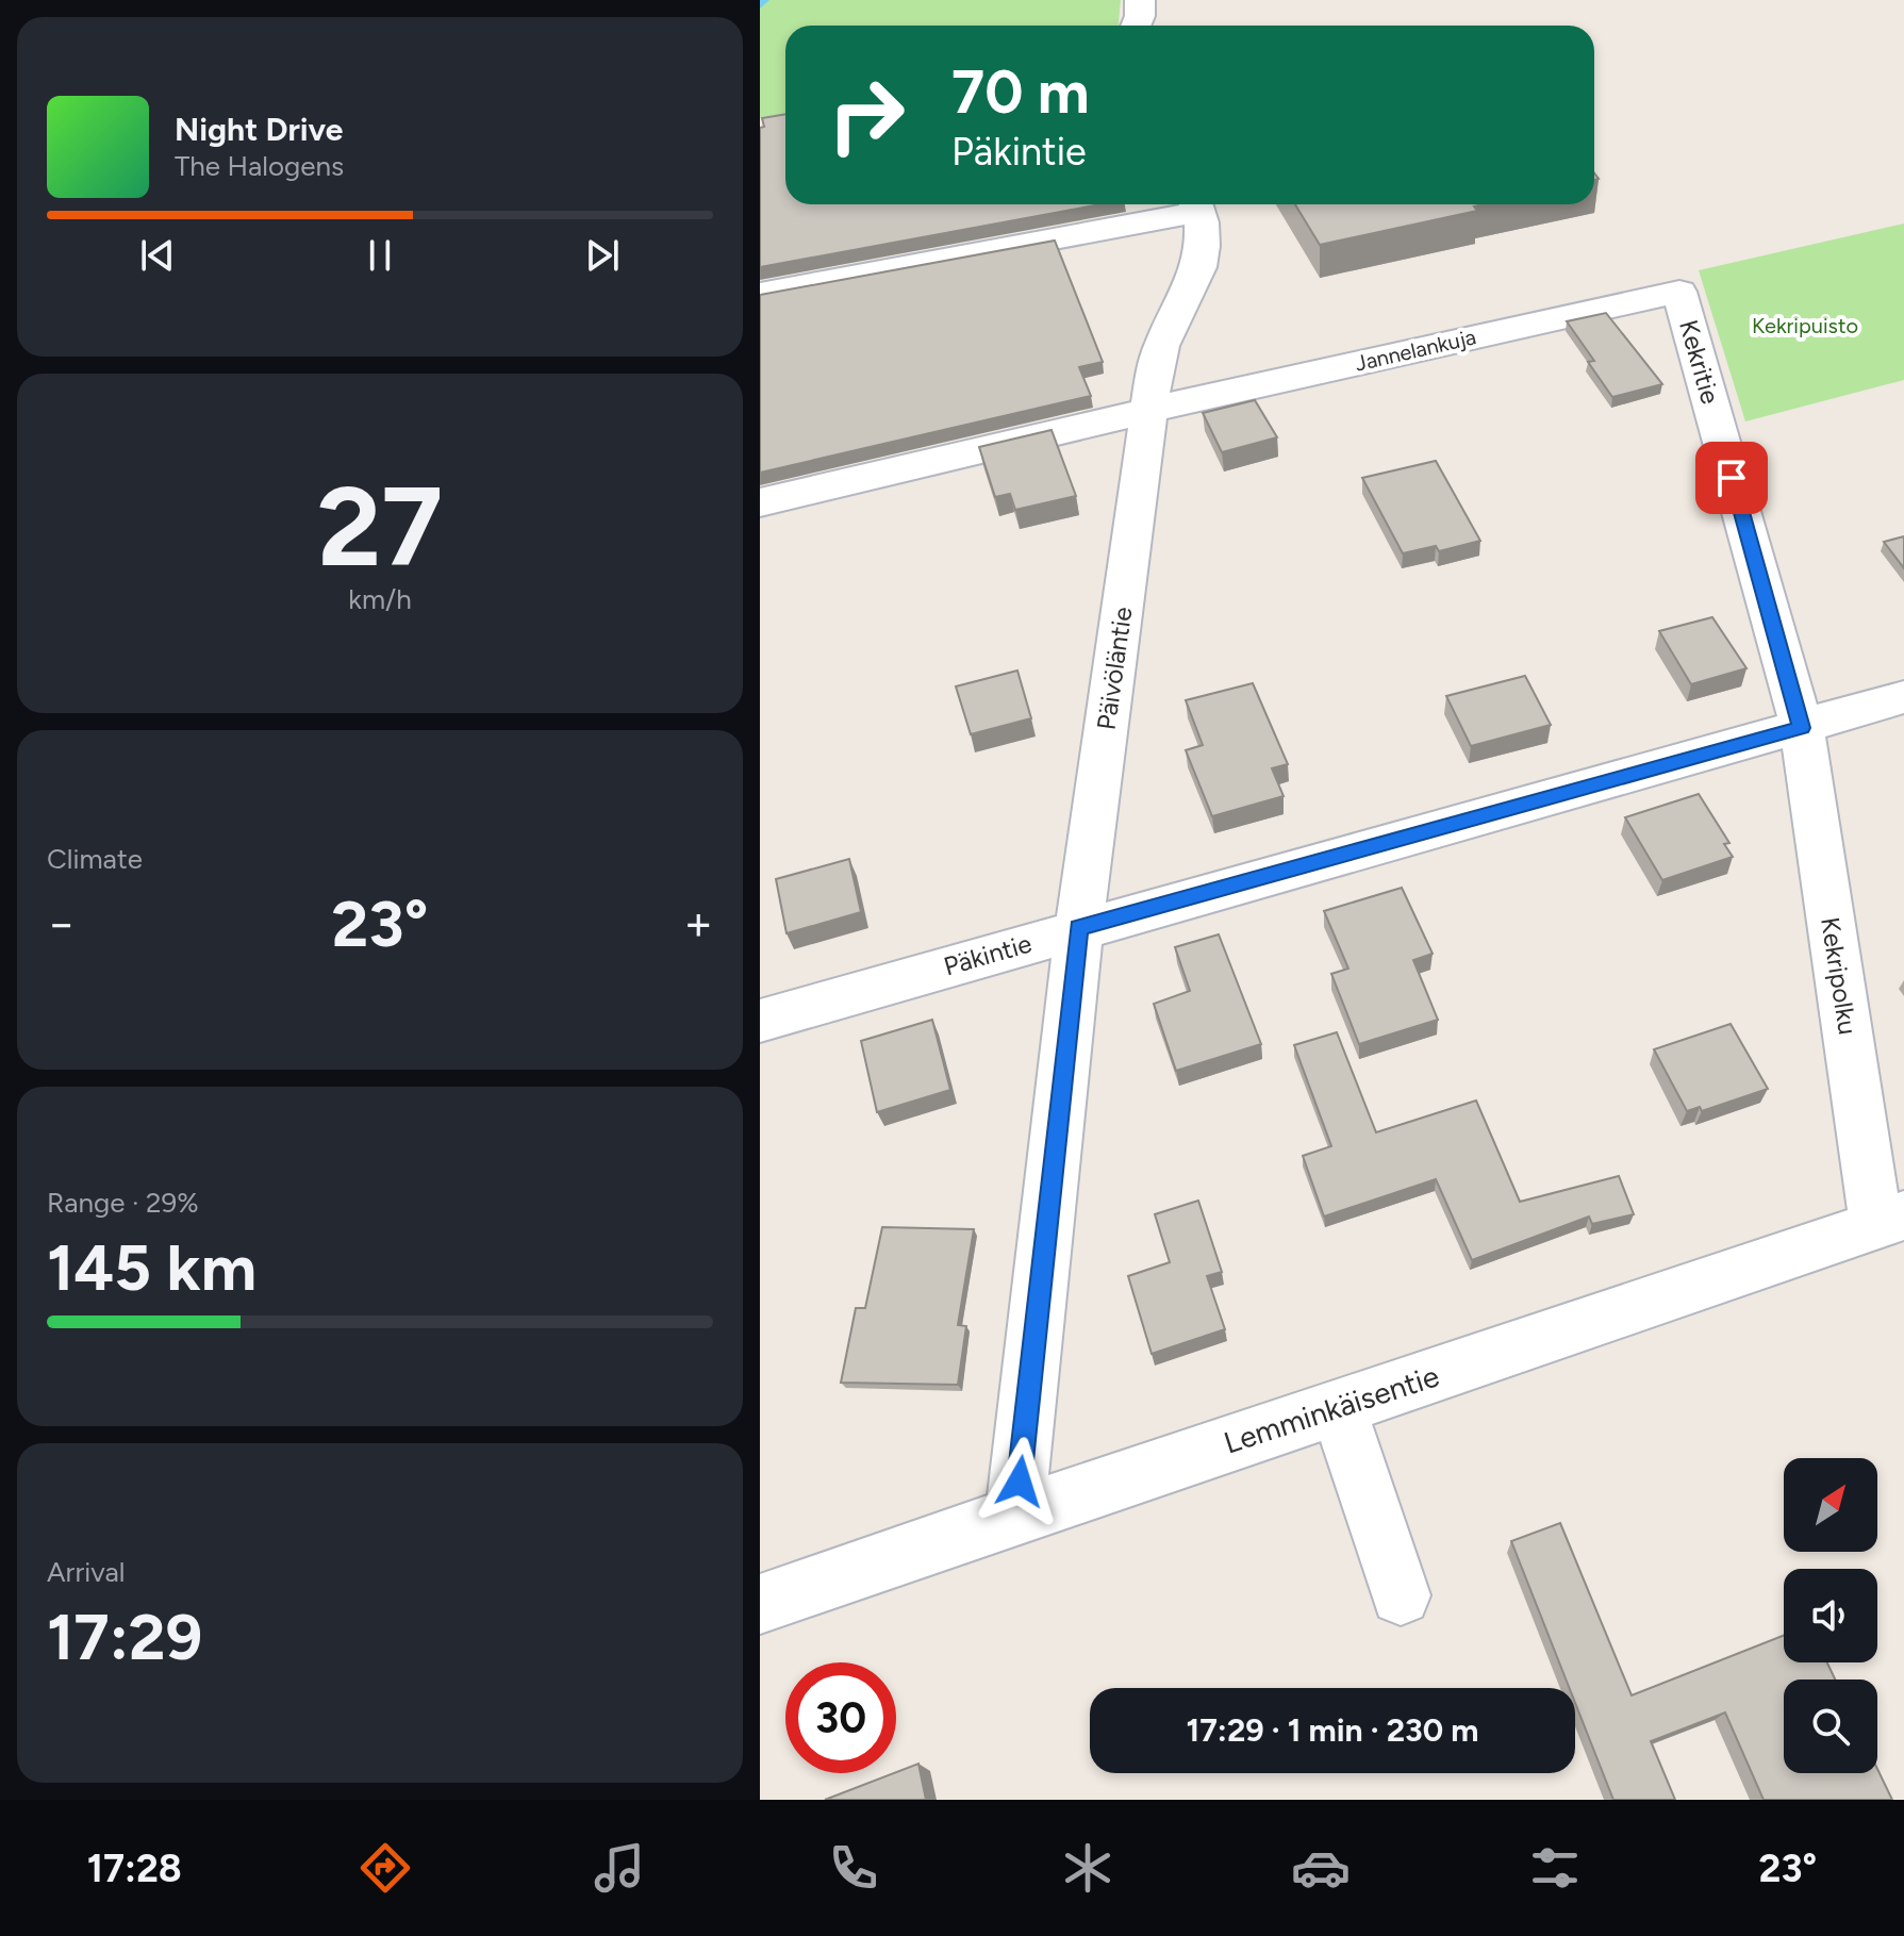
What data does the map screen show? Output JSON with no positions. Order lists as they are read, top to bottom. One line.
{"streets":{"street":["Jannelankuja","Kekritie","Päivöläntie","Päkintie","Kekripolku","Lemminkäisentie"]},"crossings":[["Jannelankuja","Kekritie"],["Jannelankuja","Päivöläntie"],["Kekritie","Päkintie"],["Kekritie","Kekripolku"],["Päivöläntie","Päkintie"],["Päivöläntie","Lemminkäisentie"],["Päkintie","Kekripolku"],["Kekripolku","Lemminkäisentie"]],"parks":["Kekripuisto"],"north":"top right","page":{"turn":["70 m","Päkintie"],"song":["Night Drive","The Halogens"],"tile":[["27","km/h"],"Climate",["Range · 29%","145 km"],["Arrival","17:29"]],"heat":["−","23°","+"],"limit":"30","trip":"17:29 · 1 min · 230 m","tabs":["17:28","23°"]}}
